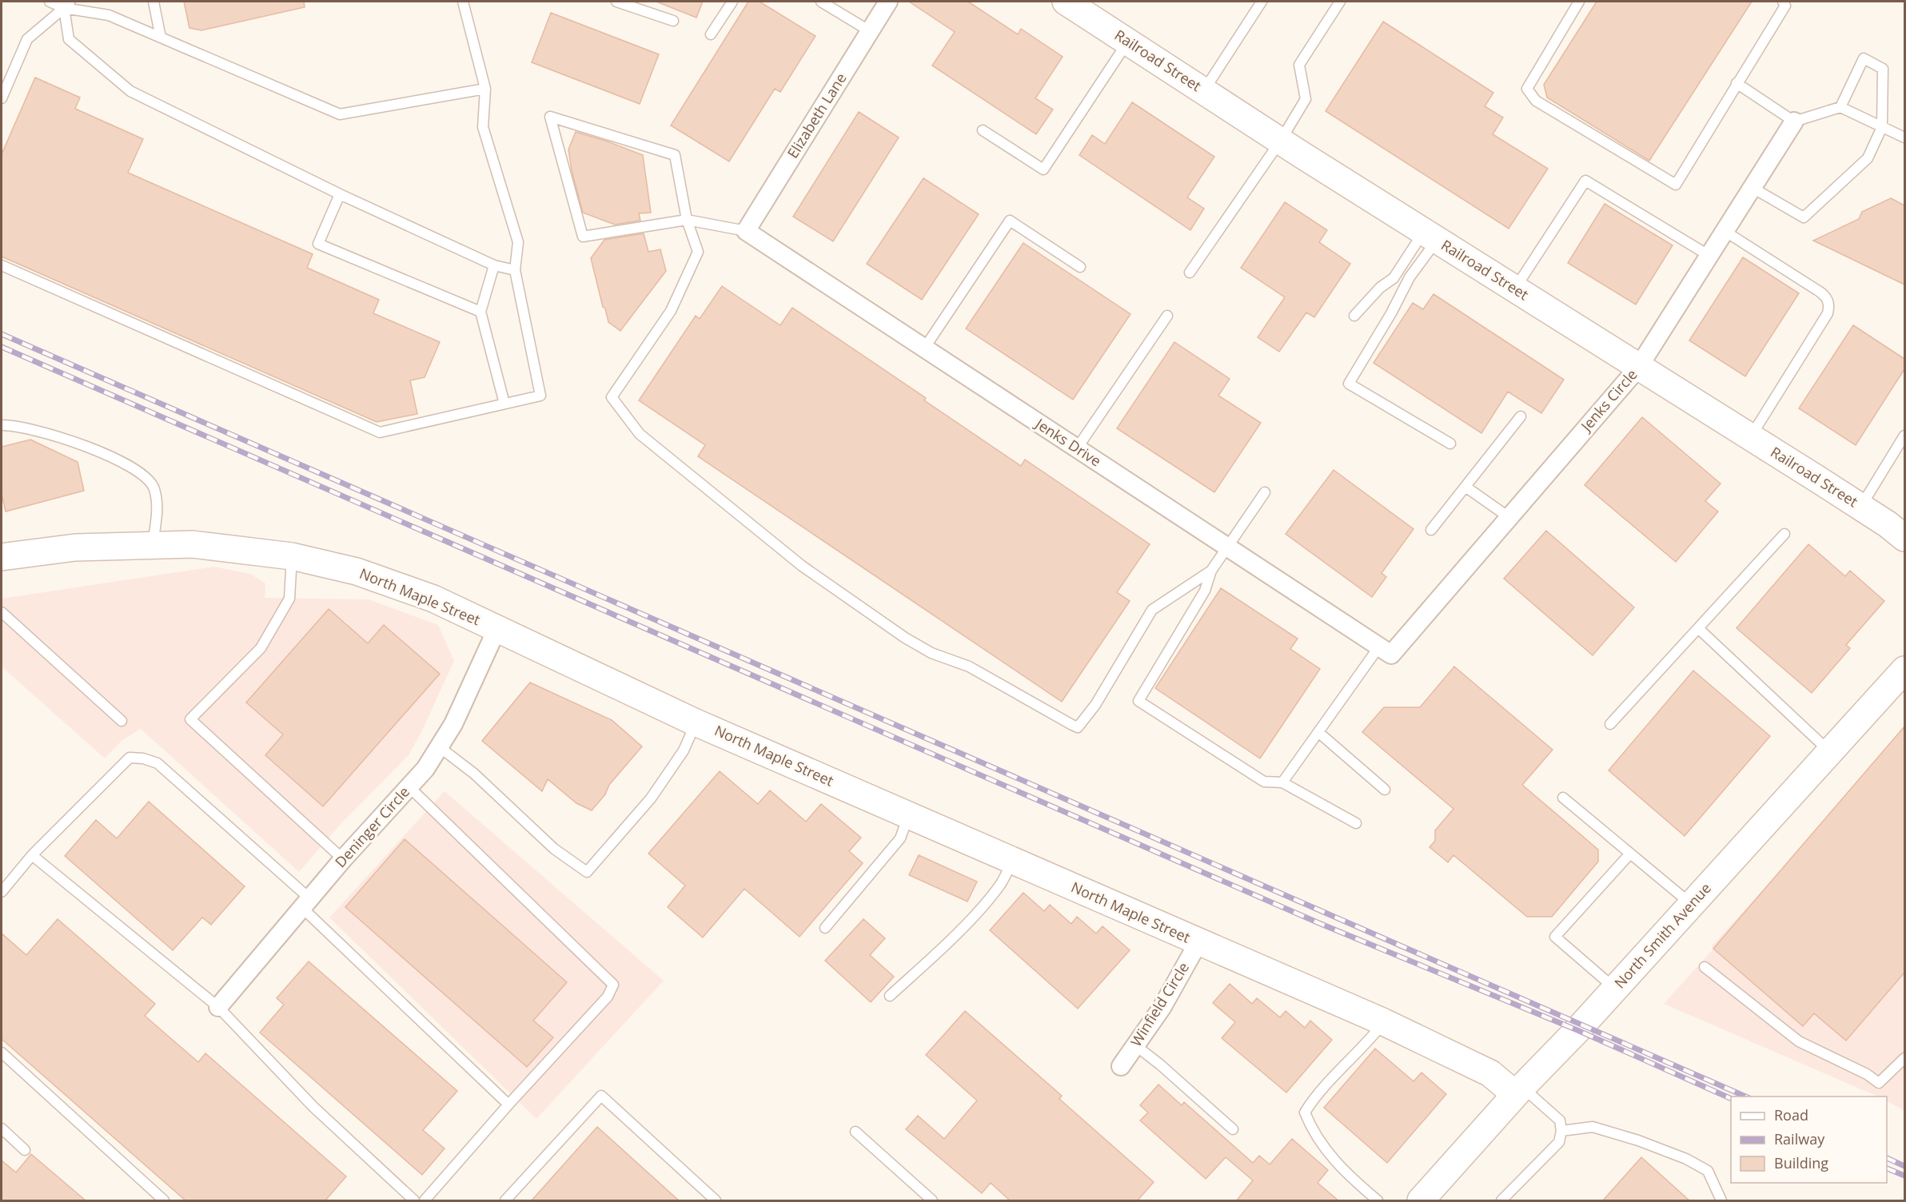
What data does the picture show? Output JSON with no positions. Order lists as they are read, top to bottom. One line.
{"streets":{"main road":["Railroad Street","North Maple Street","North Smith Avenue"],"street":["Elizabeth Lane","Jenks Circle","Jenks Drive","Deninger Circle","Winfield Circle"]},"crossings":[["Railroad Street","Jenks Circle"],["Elizabeth Lane","Jenks Drive"],["Jenks Circle","Jenks Drive"],["North Maple Street","Deninger Circle"],["North Maple Street","North Smith Avenue"],["North Maple Street","Winfield Circle"]],"legend":["Road","Railway","Building"]}
